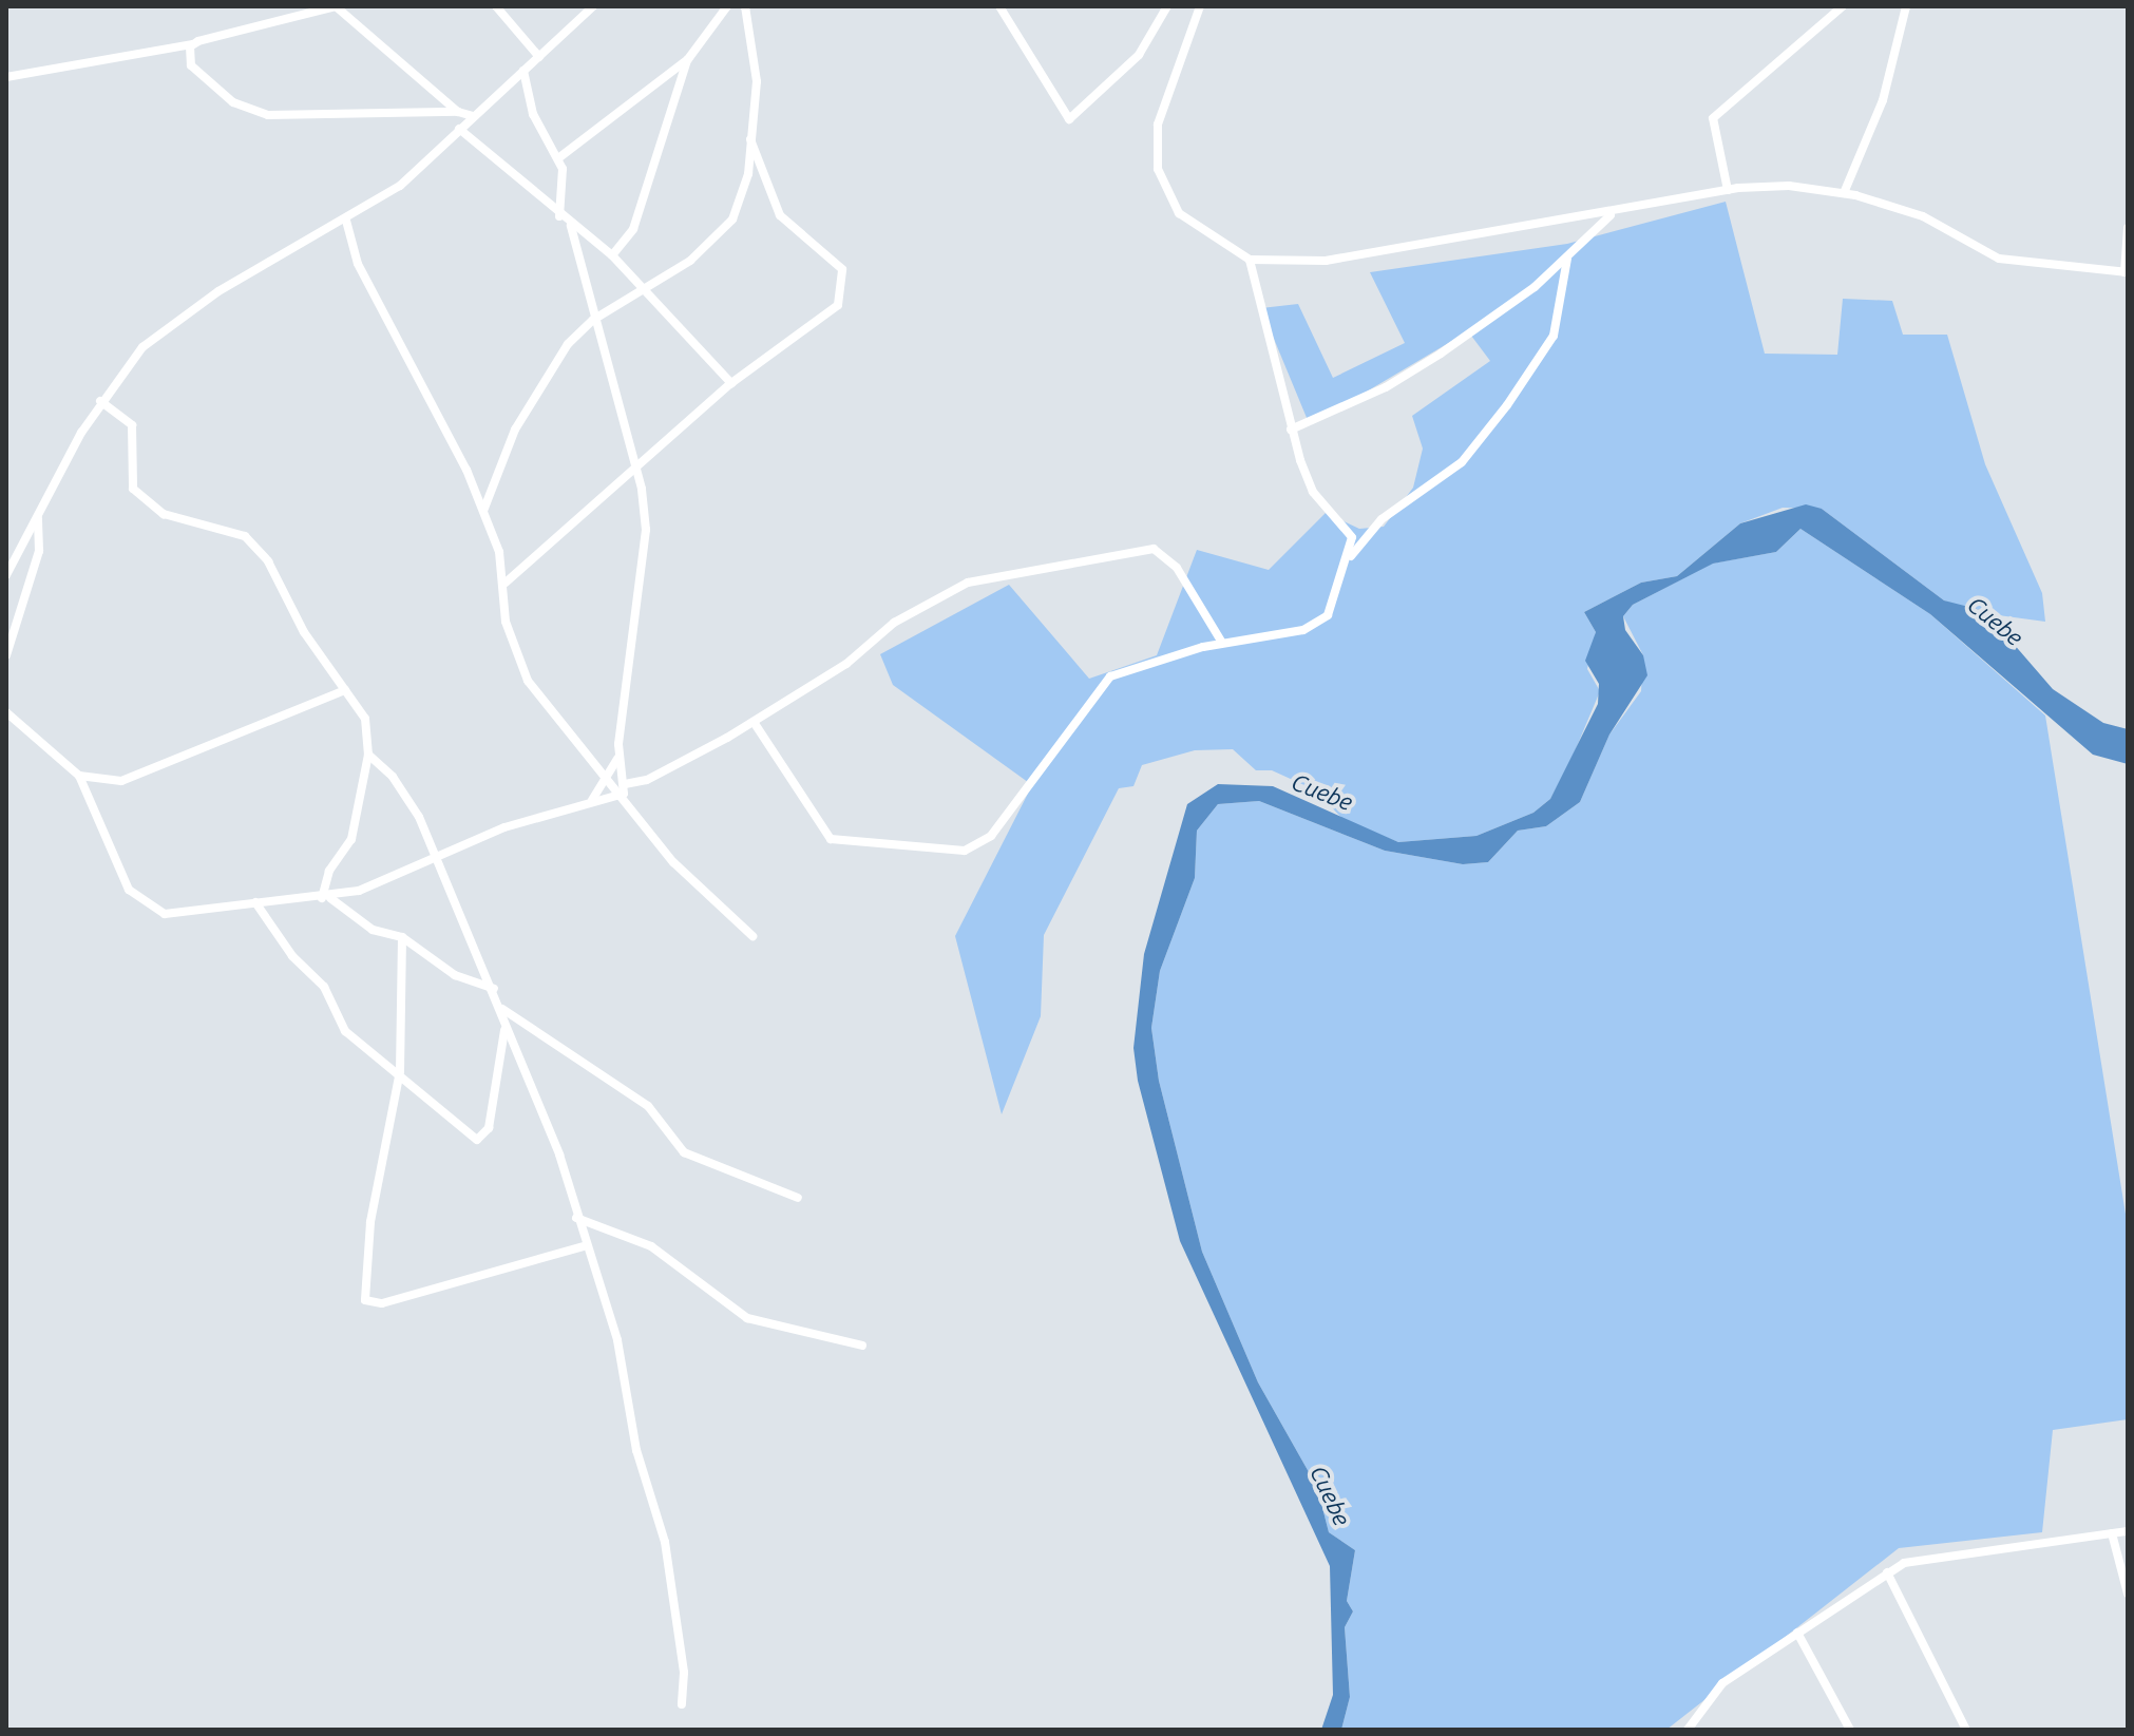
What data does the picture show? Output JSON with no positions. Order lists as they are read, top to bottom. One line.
{"water":["Cuebe"]}
